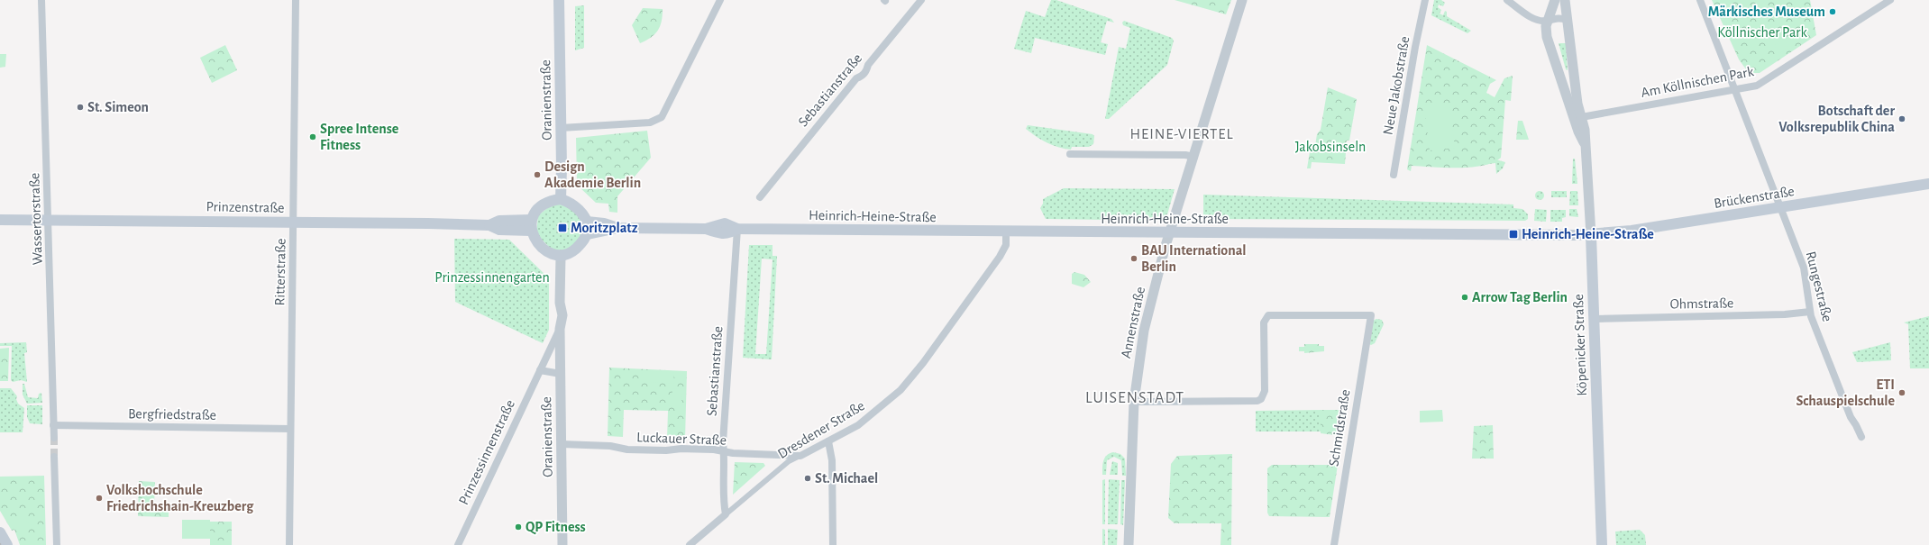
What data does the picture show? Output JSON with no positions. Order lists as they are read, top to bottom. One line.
{"streets":{"main road":["Oranienstraße","Brückenstraße","Prinzenstraße","Heinrich-Heine-Straße","Köpenicker Straße"],"street":["Am Köllnischen Park","Neue Jakobstraße","Sebastianstraße","Wassertorstraße","Ritterstraße","Rungestraße","Ohmstraße","Annenstraße","Bergfriedstraße","Schmidstraße","Dresdener Straße","Luckauer Straße","Prinzessinnenstraße"]},"crossings":[["Am Köllnischen Park","Rungestraße"],["Am Köllnischen Park","Köpenicker Straße"],["Sebastianstraße","Heinrich-Heine-Straße"],["Sebastianstraße","Dresdener Straße"],["Sebastianstraße","Luckauer Straße"],["Oranienstraße","Prinzenstraße"],["Oranienstraße","Luckauer Straße"],["Oranienstraße","Prinzessinnenstraße"],["Brückenstraße","Heinrich-Heine-Straße"],["Brückenstraße","Rungestraße"],["Brückenstraße","Köpenicker Straße"],["Prinzenstraße","Wassertorstraße"],["Prinzenstraße","Ritterstraße"],["Heinrich-Heine-Straße","Annenstraße"],["Heinrich-Heine-Straße","Köpenicker Straße"],["Heinrich-Heine-Straße","Dresdener Straße"],["Wassertorstraße","Bergfriedstraße"],["Ritterstraße","Bergfriedstraße"],["Rungestraße","Ohmstraße"],["Ohmstraße","Köpenicker Straße"],["Annenstraße","Schmidstraße"],["Dresdener Straße","Luckauer Straße"]],"districts":["HEINE-VIERTEL","LUISENSTADT"],"parks":["Köllnischer Park","Jakobsinseln","Prinzessinnengarten"],"places":{"other":["Märkisches Museum","St. Simeon","Botschaft der Volksrepublik China","Spree Intense Fitness","Design Akademie Berlin","BAU International Berlin","Arrow Tag Berlin","ETI Schauspielschule","St. Michael","Volkshochschule Friedrichshain-Kreuzberg","QP Fitness"],"transit":["Moritzplatz","Heinrich-Heine-Straße"]}}
